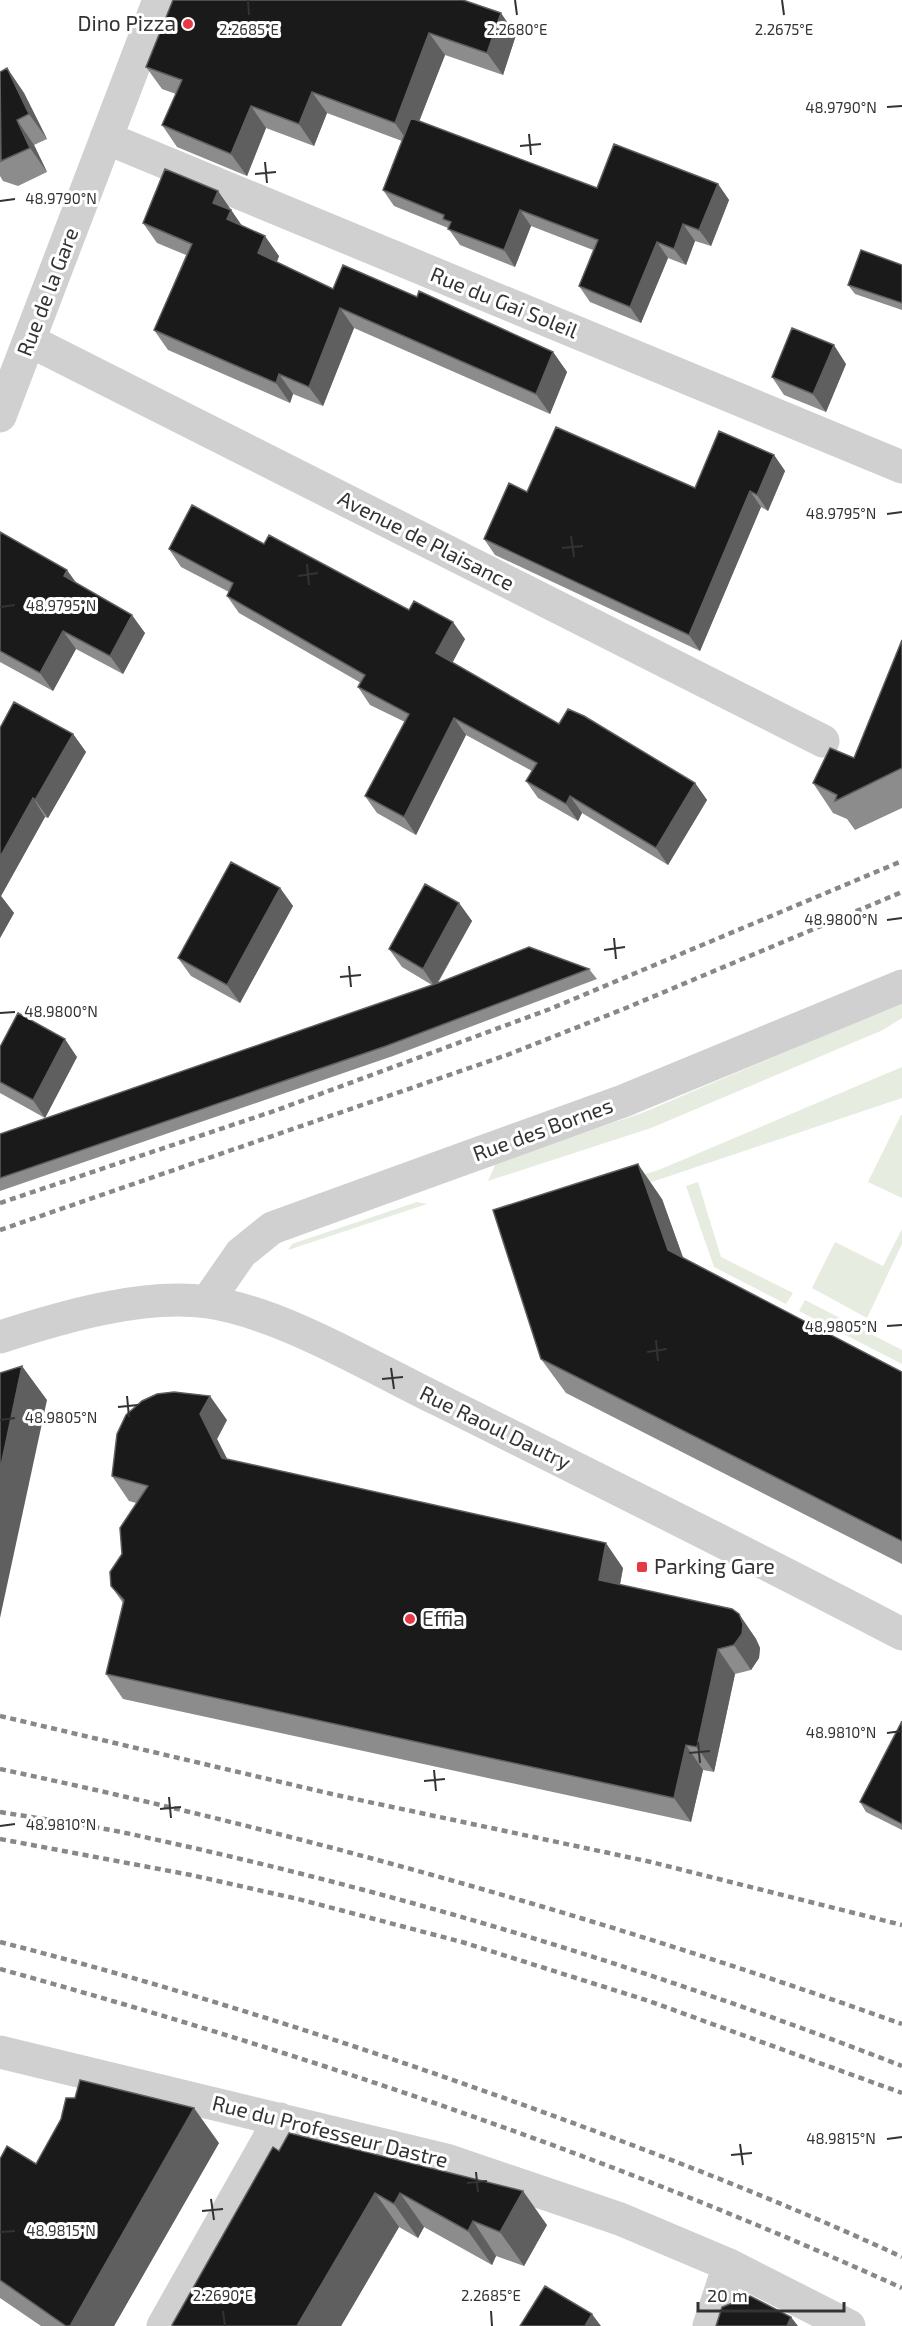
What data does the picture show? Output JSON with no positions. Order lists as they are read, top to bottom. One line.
{"streets":{"street":["Rue de la Gare","Rue du Gai Soleil","Avenue de Plaisance","Rue des Bornes","Rue Raoul Dautry","Rue du Professeur Dastre"]},"crossings":[["Rue de la Gare","Rue du Gai Soleil"],["Rue de la Gare","Avenue de Plaisance"],["Rue des Bornes","Rue Raoul Dautry"]],"places":{"other":["Dino Pizza","Effia"],"transit":["Parking Gare"]},"scale_bar":"20 m","coordinates":["2.2685°E","2.2680°E","2.2675°E","48.9790°N","48.9795°N","48.9800°N","48.9805°N","48.9810°N","48.9815°N","2.2690°E"]}
